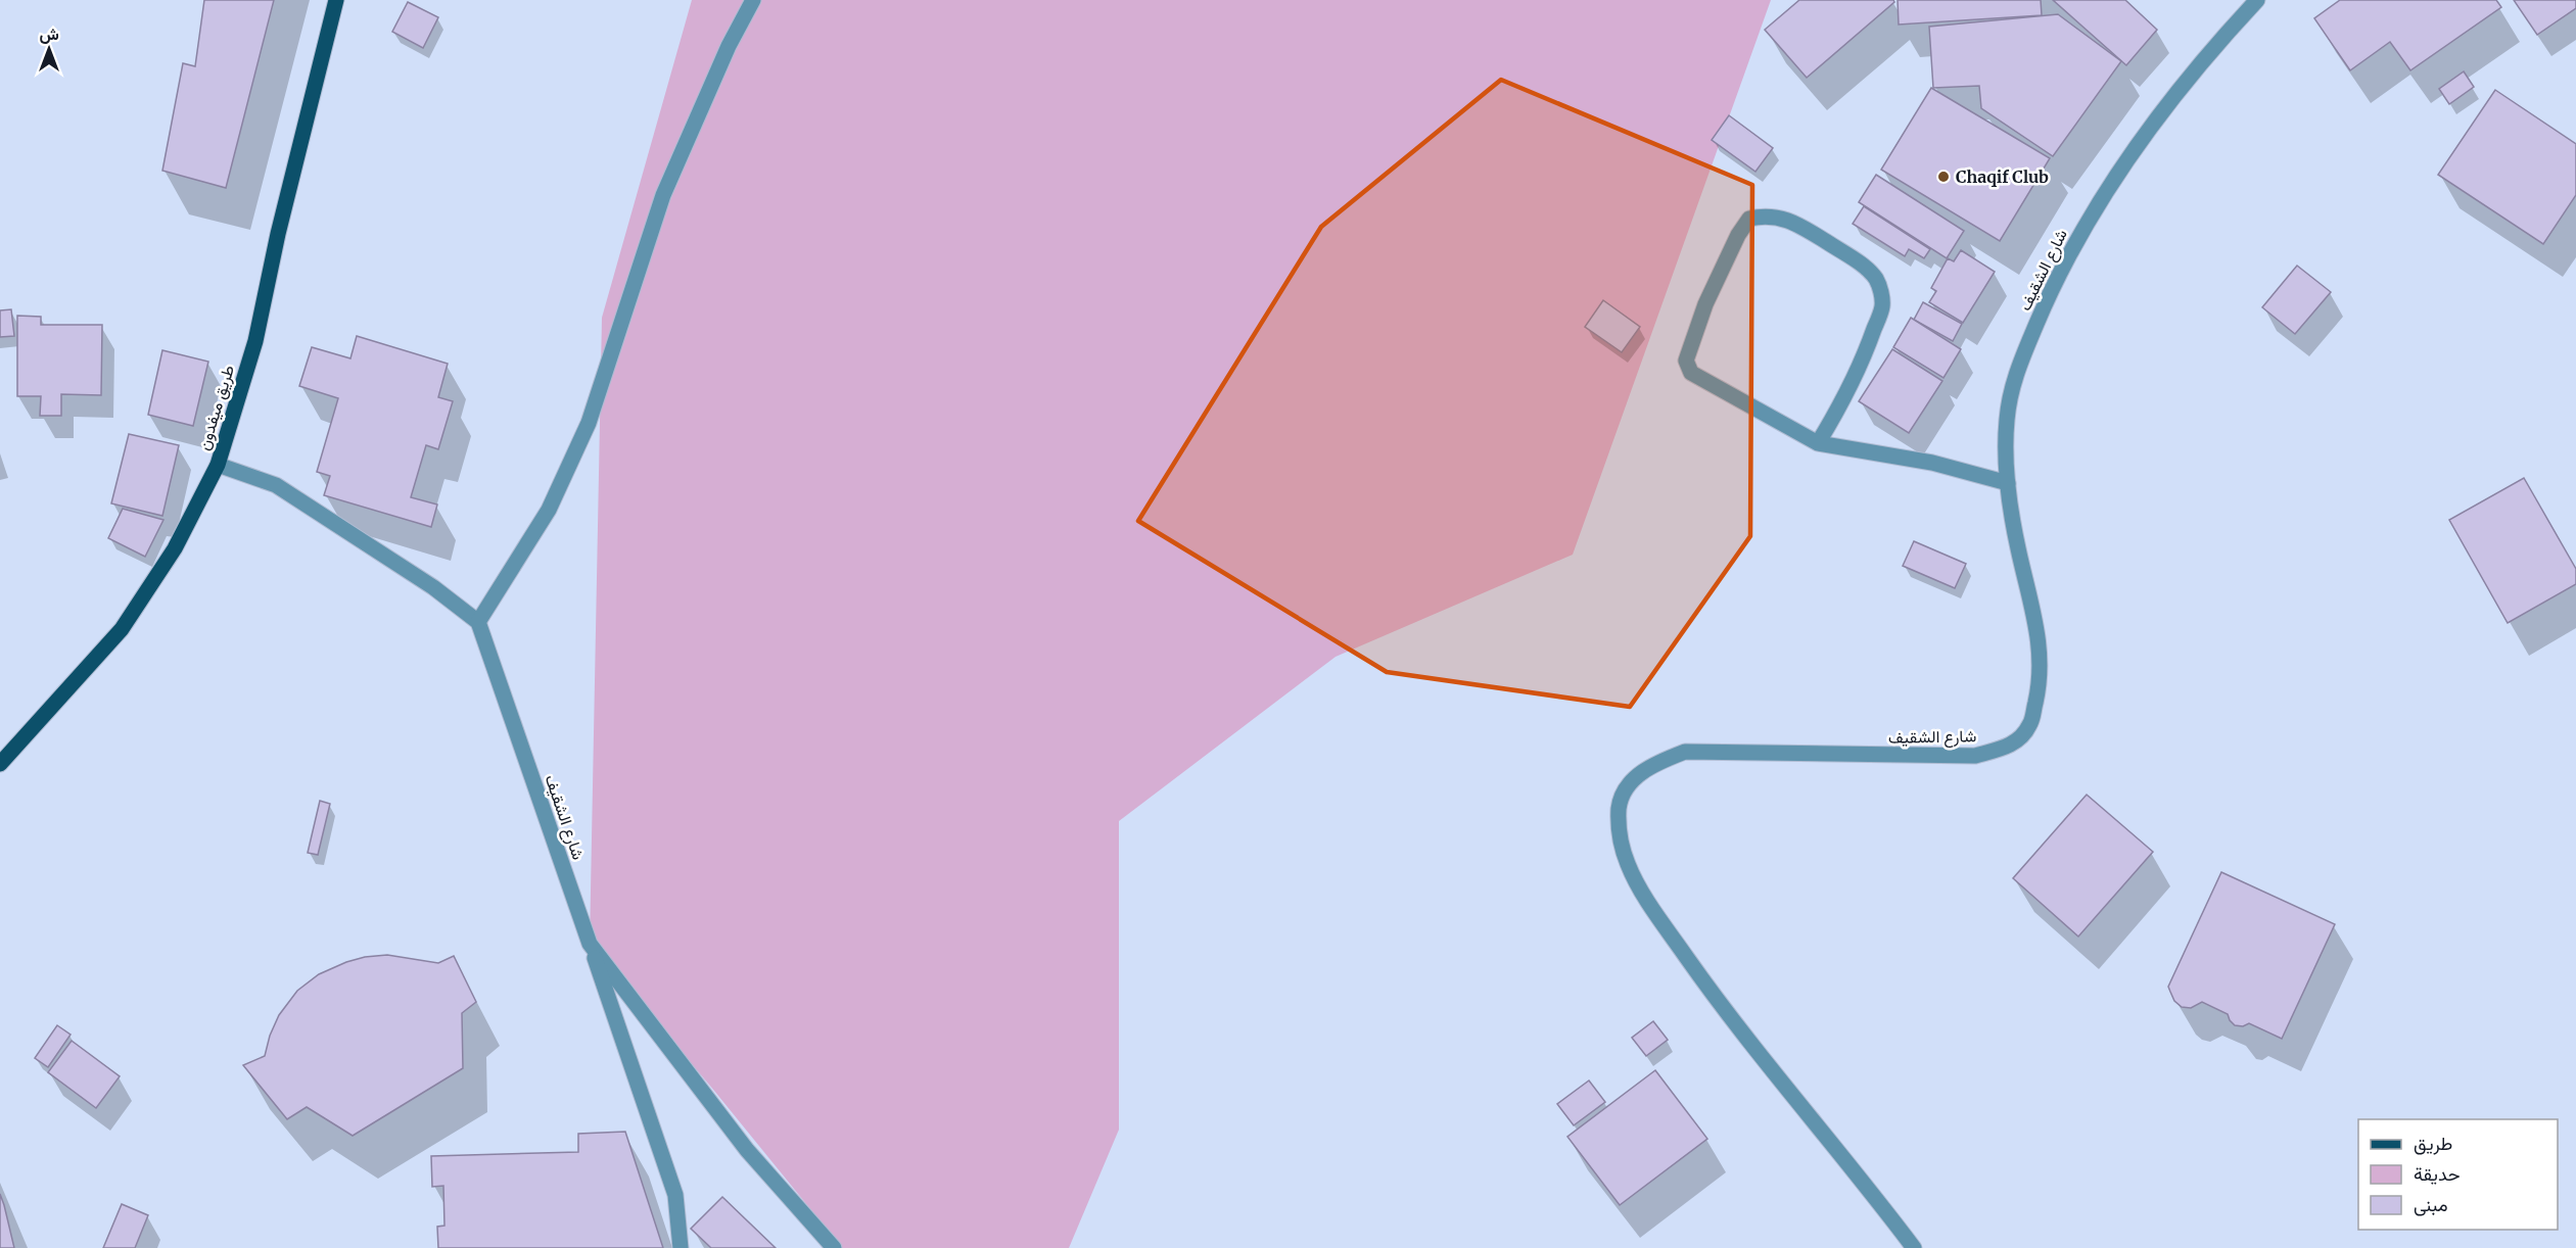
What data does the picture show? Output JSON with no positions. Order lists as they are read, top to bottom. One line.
{"streets":{"main road":["طريق ميفدون"],"street":["شارع الشقيف"]},"places":["Chaqif Club"],"legend":["طريق","حديقة","مبنى"],"north":"top"}
